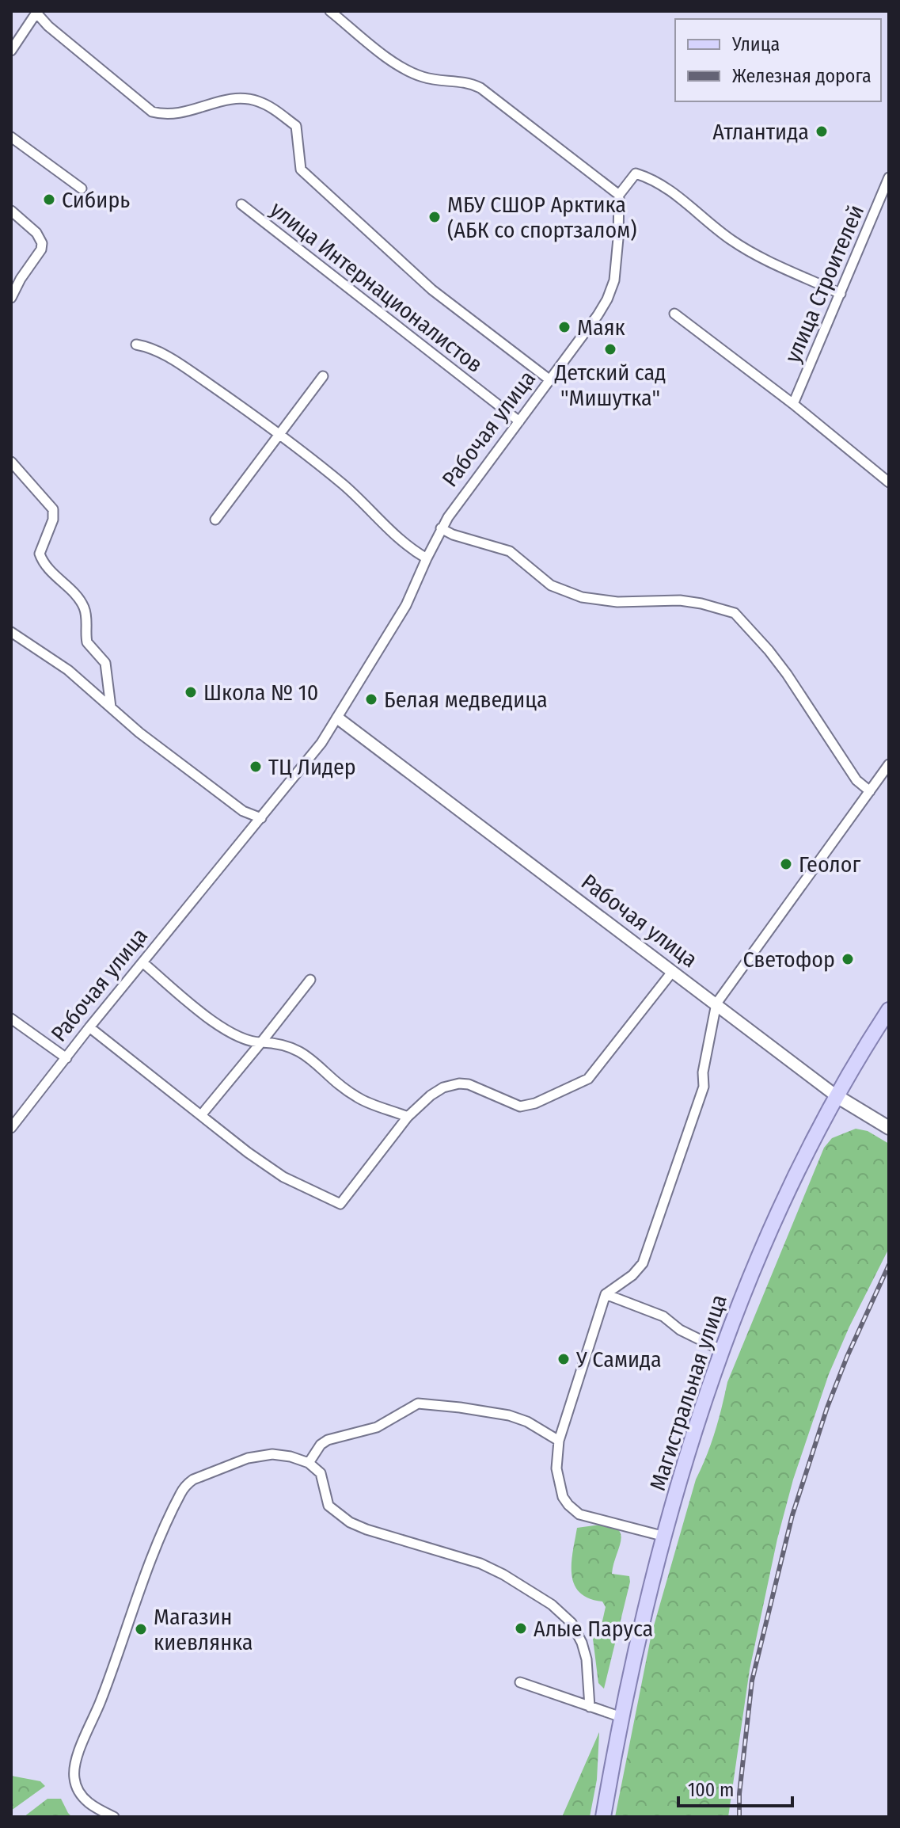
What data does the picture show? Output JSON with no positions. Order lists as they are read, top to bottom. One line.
{"streets":{"main road":["Рабочая улица","Магистральная улица"],"street":["улица Строителей","улица Интернационалистов"]},"crossings":[["улица Интернационалистов","Рабочая улица"],["Рабочая улица","Магистральная улица"]],"places":["Атлантида","Сибирь","МБУ СШОР Арктика (АБК со спортзалом)","Маяк","Детский сад \"Мишутка\"","Школа № 10","Белая медведица","ТЦ Лидер","Геолог","Светофор","У Самида","Алые Паруса","Магазин киевлянка"],"legend":["Улица","Железная дорога"],"scale_bar":"100 m"}
